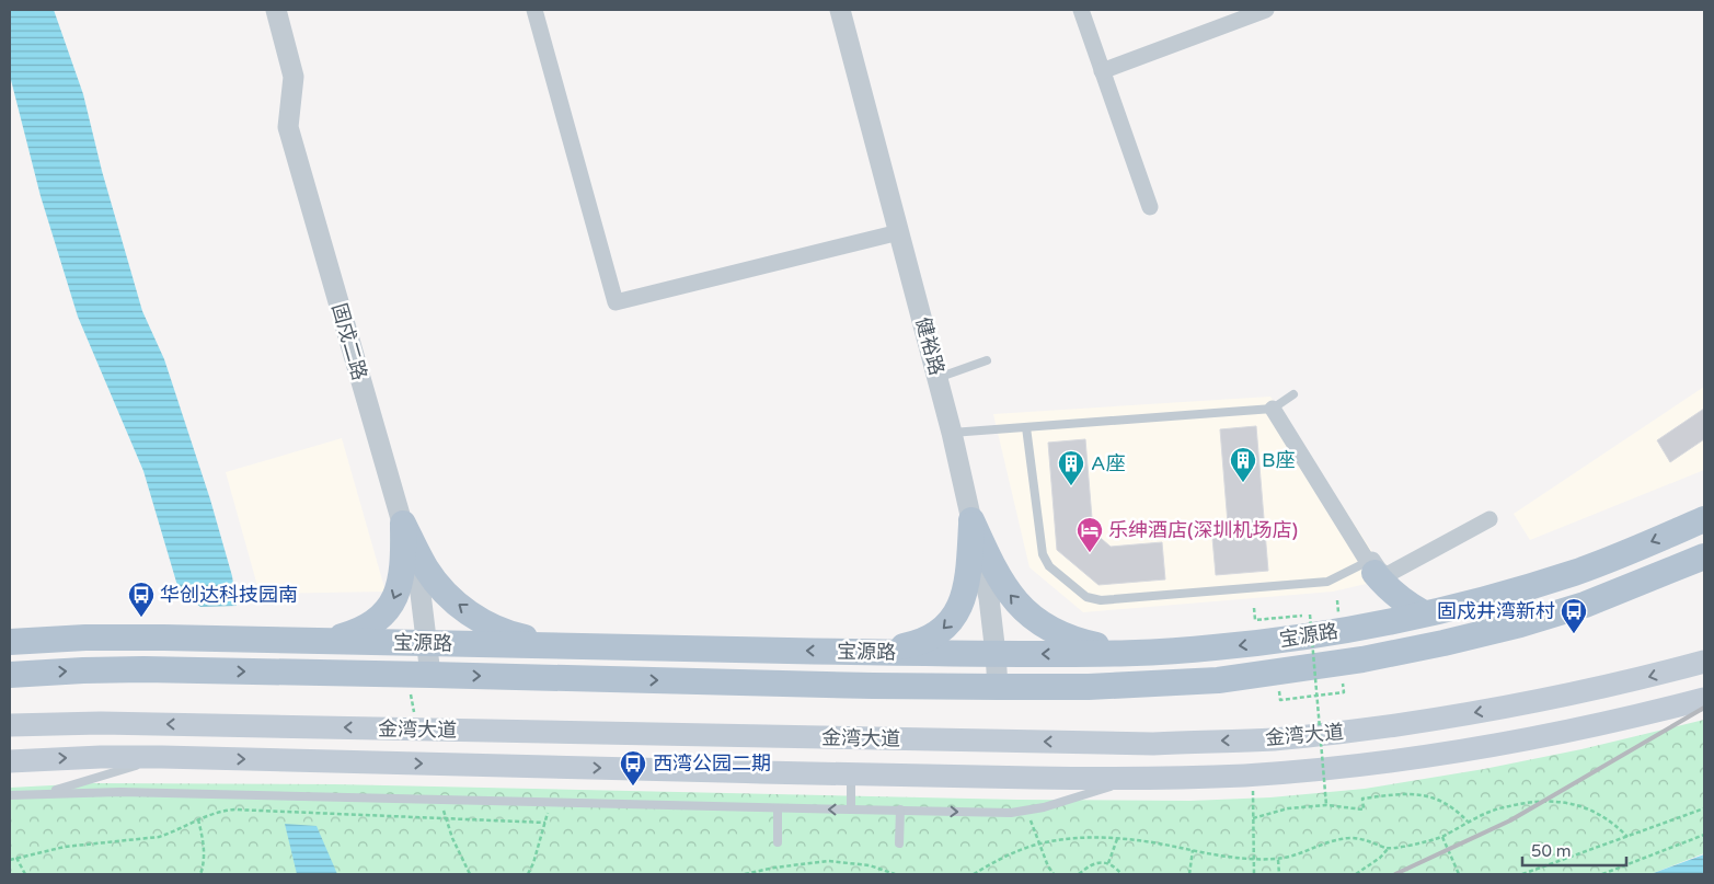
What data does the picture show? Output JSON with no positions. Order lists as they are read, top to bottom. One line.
{"streets":{"main road":["宝源路","金湾大道"],"street":["固戍二路","健裕路"]},"crossings":[["固戍二路","宝源路"],["健裕路","宝源路"]],"places":{"building":["B座","A座"],"hotel":["乐绅酒店(深圳机场店)"],"bus stop":["华创达科技园南","固戍井湾新村","西湾公园二期"]},"scale_bar":"50 m"}
